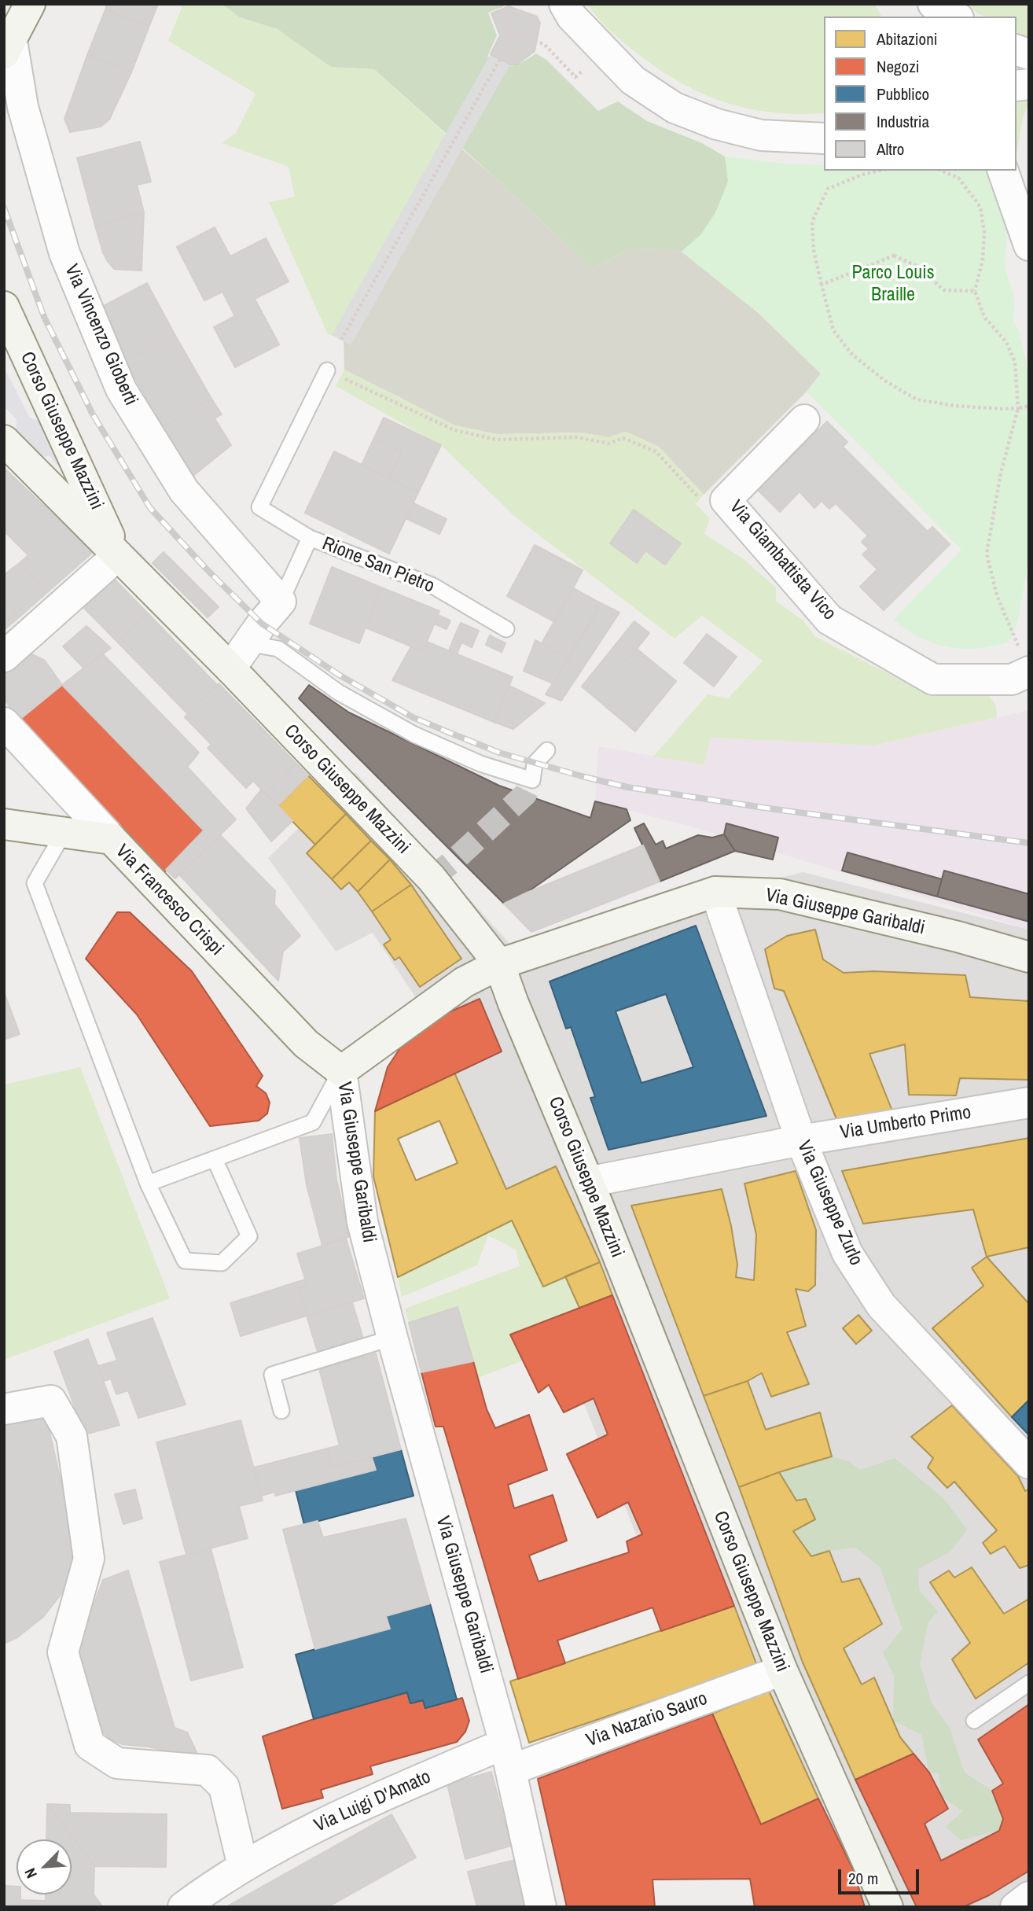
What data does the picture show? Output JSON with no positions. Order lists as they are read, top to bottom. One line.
{"streets":{"main road":["Corso Giuseppe Mazzini","Via Francesco Crispi","Via Giuseppe Garibaldi"],"street":["Via Vincenzo Gioberti","Via Giambattista Vico","Via Umberto Primo","Via Giuseppe Zurlo","Via Nazario Sauro","Via Luigi D'Amato"],"lane":["Rione San Pietro"]},"crossings":[["Via Vincenzo Gioberti","Rione San Pietro"],["Corso Giuseppe Mazzini","Via Giuseppe Garibaldi"],["Corso Giuseppe Mazzini","Via Umberto Primo"],["Corso Giuseppe Mazzini","Via Nazario Sauro"],["Via Francesco Crispi","Via Giuseppe Garibaldi"],["Via Giuseppe Garibaldi","Via Giuseppe Zurlo"],["Via Giuseppe Garibaldi","Via Nazario Sauro"],["Via Giuseppe Garibaldi","Via Luigi D'Amato"],["Via Umberto Primo","Via Giuseppe Zurlo"],["Via Nazario Sauro","Via Luigi D'Amato"]],"parks":["Parco Louis Braille"],"legend":["Abitazioni","Negozi","Pubblico","Industria","Altro"],"scale_bar":"20 m","north":"bottom left"}
